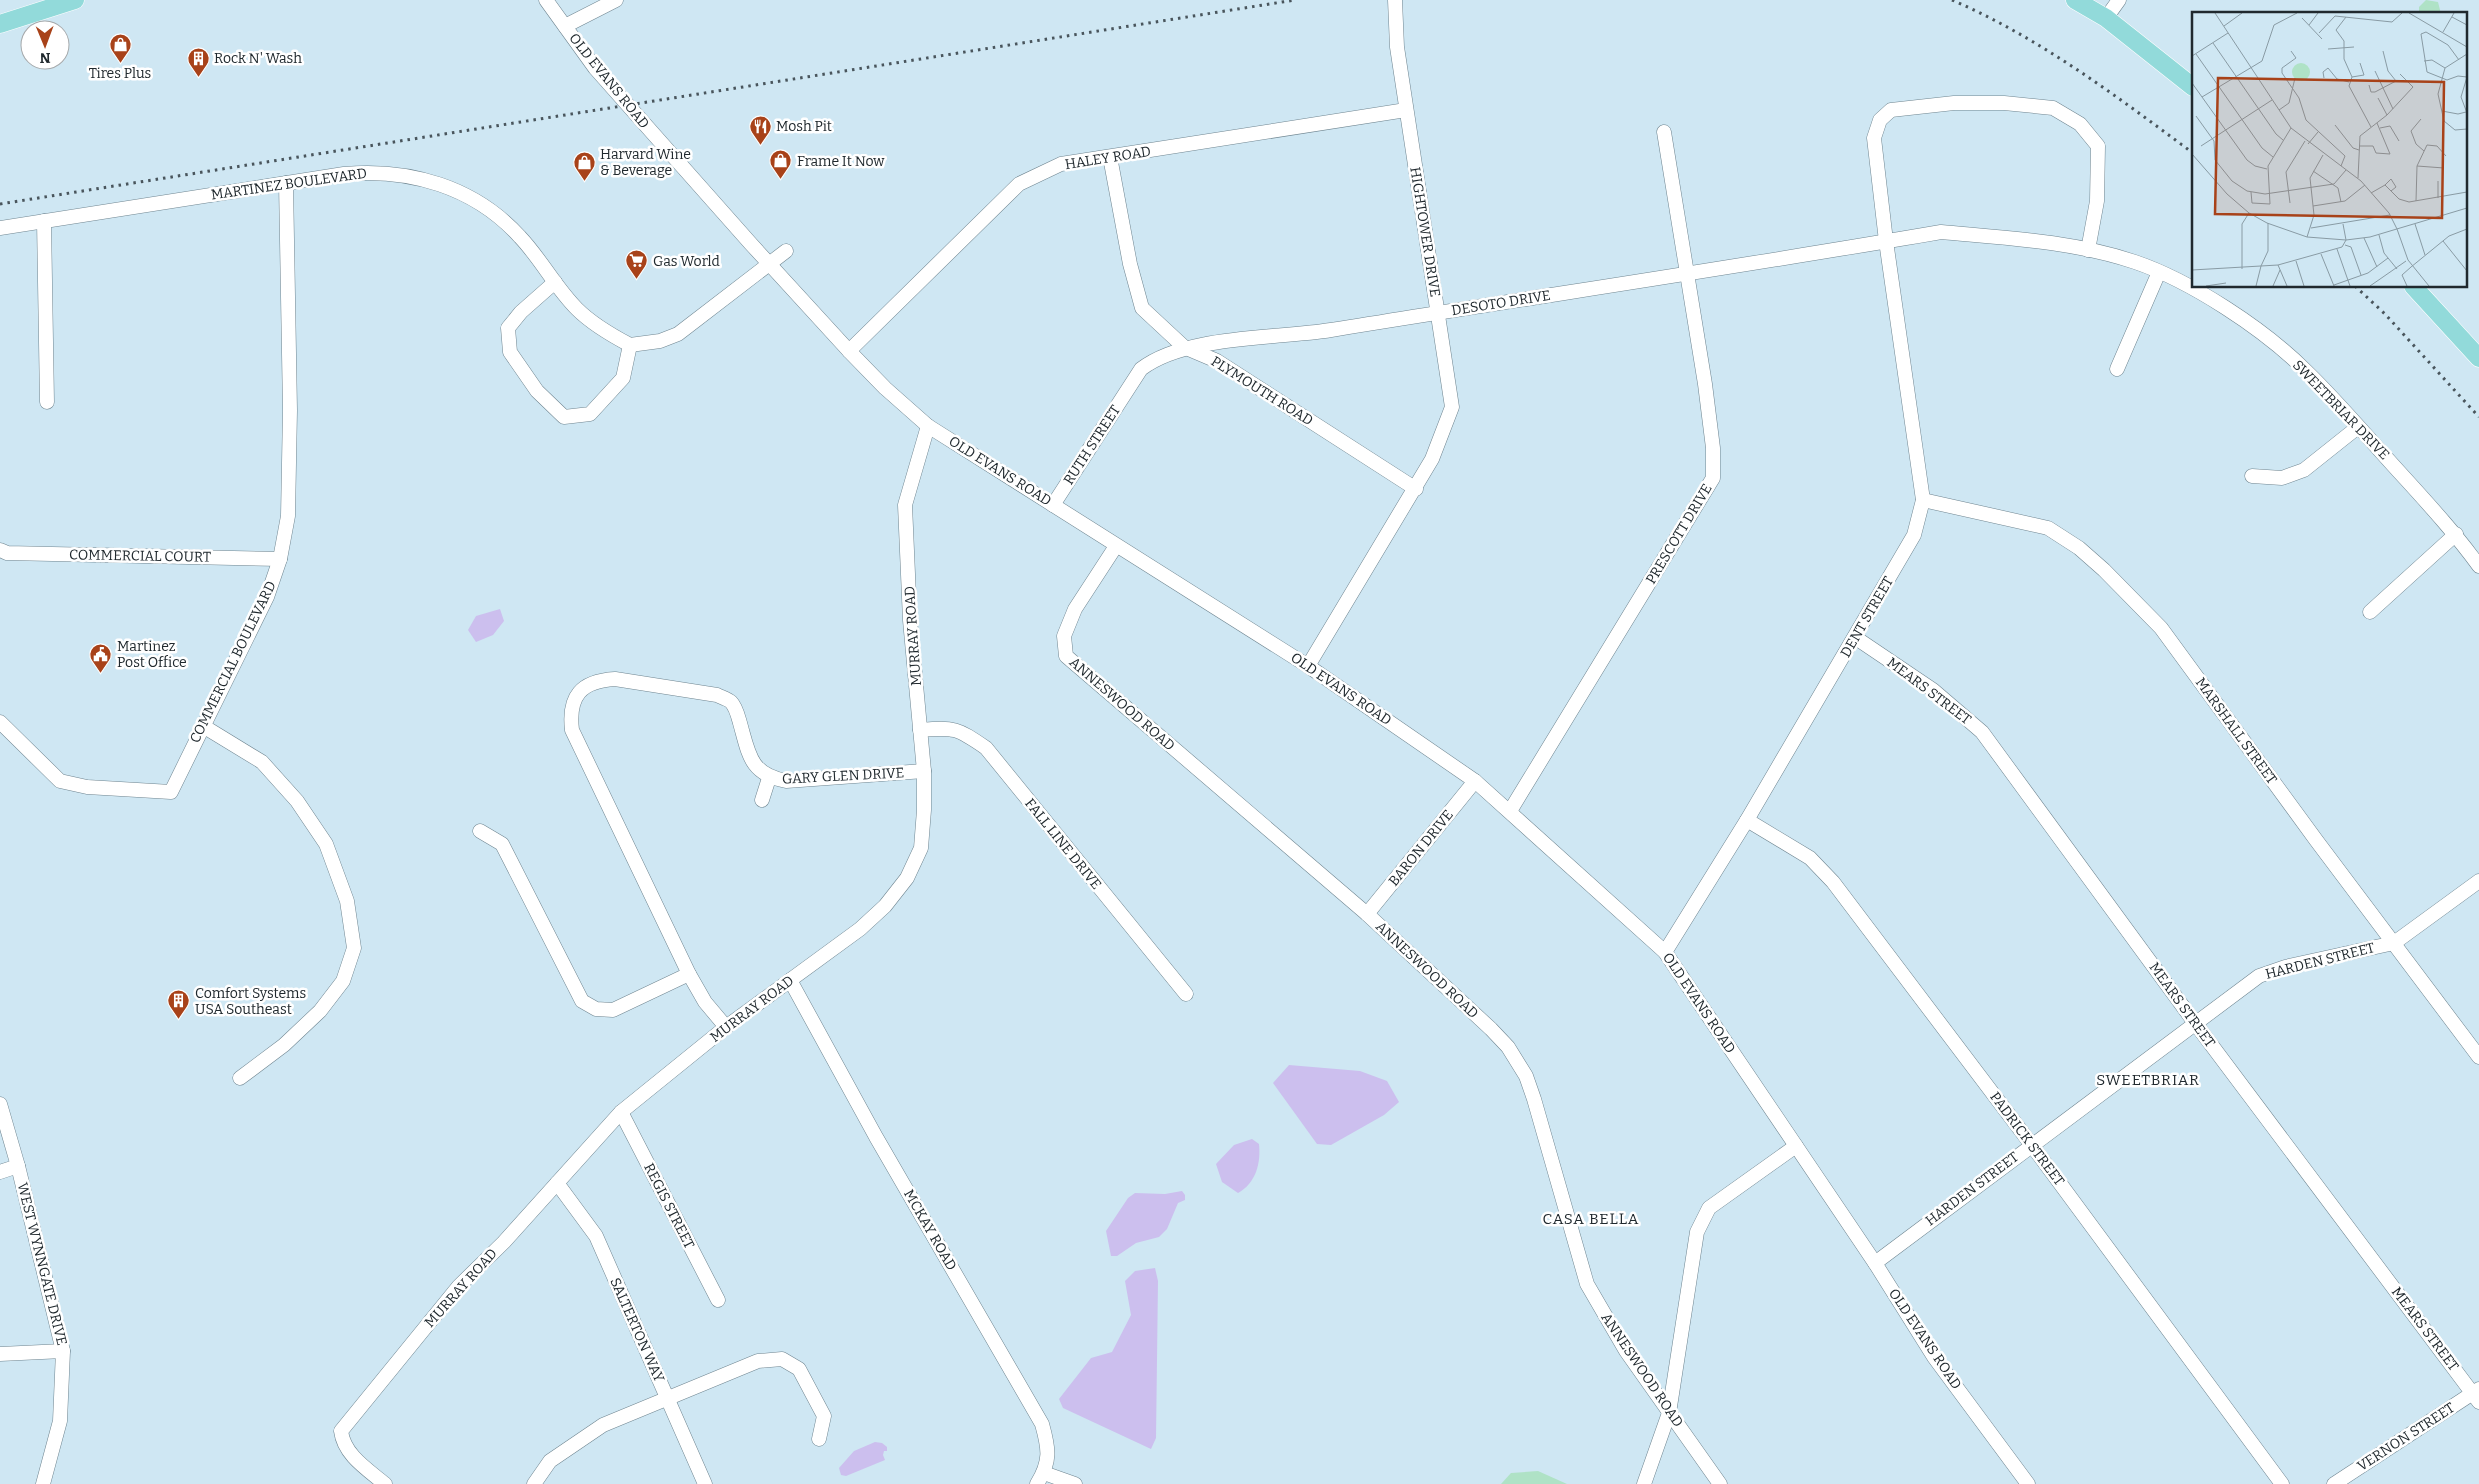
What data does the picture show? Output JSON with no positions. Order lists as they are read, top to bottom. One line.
{"streets":{"street":["OLD EVANS ROAD","HALEY ROAD","MARTINEZ BOULEVARD","HIGHTOWER DRIVE","DESOTO DRIVE","PLYMOUTH ROAD","SWEETBRIAR DRIVE","RUTH STREET","PRESCOTT DRIVE","COMMERCIAL COURT","DENT STREET","MURRAY ROAD","COMMERCIAL BOULEVARD","MEARS STREET","ANNESWOOD ROAD","MARSHALL STREET","GARY GLEN DRIVE","FALL LINE DRIVE","BARON DRIVE","HARDEN STREET","PADRICK STREET","REGIS STREET","MCKAY ROAD","WEST WYNNGATE DRIVE","SALTERTON WAY","VERNON STREET"]},"crossings":[["OLD EVANS ROAD","HALEY ROAD"],["OLD EVANS ROAD","HIGHTOWER DRIVE"],["OLD EVANS ROAD","RUTH STREET"],["OLD EVANS ROAD","PRESCOTT DRIVE"],["OLD EVANS ROAD","DENT STREET"],["OLD EVANS ROAD","MURRAY ROAD"],["OLD EVANS ROAD","ANNESWOOD ROAD"],["OLD EVANS ROAD","BARON DRIVE"],["OLD EVANS ROAD","HARDEN STREET"],["HALEY ROAD","HIGHTOWER DRIVE"],["HALEY ROAD","PLYMOUTH ROAD"],["MARTINEZ BOULEVARD","COMMERCIAL BOULEVARD"],["HIGHTOWER DRIVE","DESOTO DRIVE"],["HIGHTOWER DRIVE","PLYMOUTH ROAD"],["DESOTO DRIVE","PLYMOUTH ROAD"],["DESOTO DRIVE","SWEETBRIAR DRIVE"],["DESOTO DRIVE","RUTH STREET"],["DESOTO DRIVE","PRESCOTT DRIVE"],["DESOTO DRIVE","DENT STREET"],["SWEETBRIAR DRIVE","DENT STREET"],["COMMERCIAL COURT","COMMERCIAL BOULEVARD"],["DENT STREET","MEARS STREET"],["DENT STREET","MARSHALL STREET"],["DENT STREET","PADRICK STREET"],["MURRAY ROAD","GARY GLEN DRIVE"],["MURRAY ROAD","FALL LINE DRIVE"],["MURRAY ROAD","REGIS STREET"],["MURRAY ROAD","MCKAY ROAD"],["MURRAY ROAD","SALTERTON WAY"],["MEARS STREET","HARDEN STREET"],["MEARS STREET","VERNON STREET"],["ANNESWOOD ROAD","BARON DRIVE"],["MARSHALL STREET","HARDEN STREET"],["HARDEN STREET","PADRICK STREET"]],"districts":["SWEETBRIAR","CASA BELLA"],"places":{"shop":["Tires Plus","Frame It Now","Harvard Wine & Beverage"],"building":["Rock N' Wash","Comfort Systems USA Southeast"],"restaurant":["Mosh Pit"],"supermarket":["Gas World"],"public building":["Martinez Post Office"]},"north":"bottom"}
